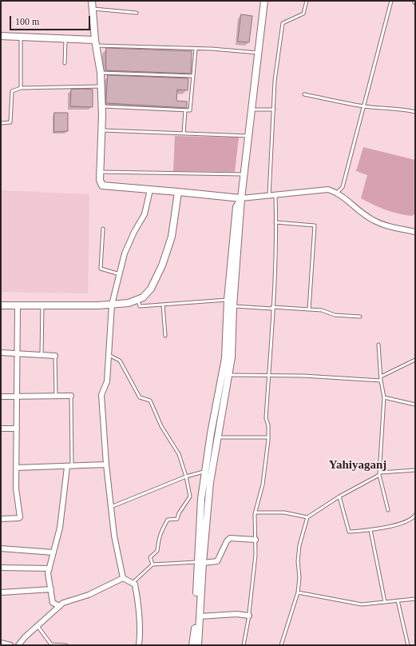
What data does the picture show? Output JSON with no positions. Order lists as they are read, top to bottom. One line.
{"districts":["Yahiyaganj"],"scale_bar":"100 m"}
